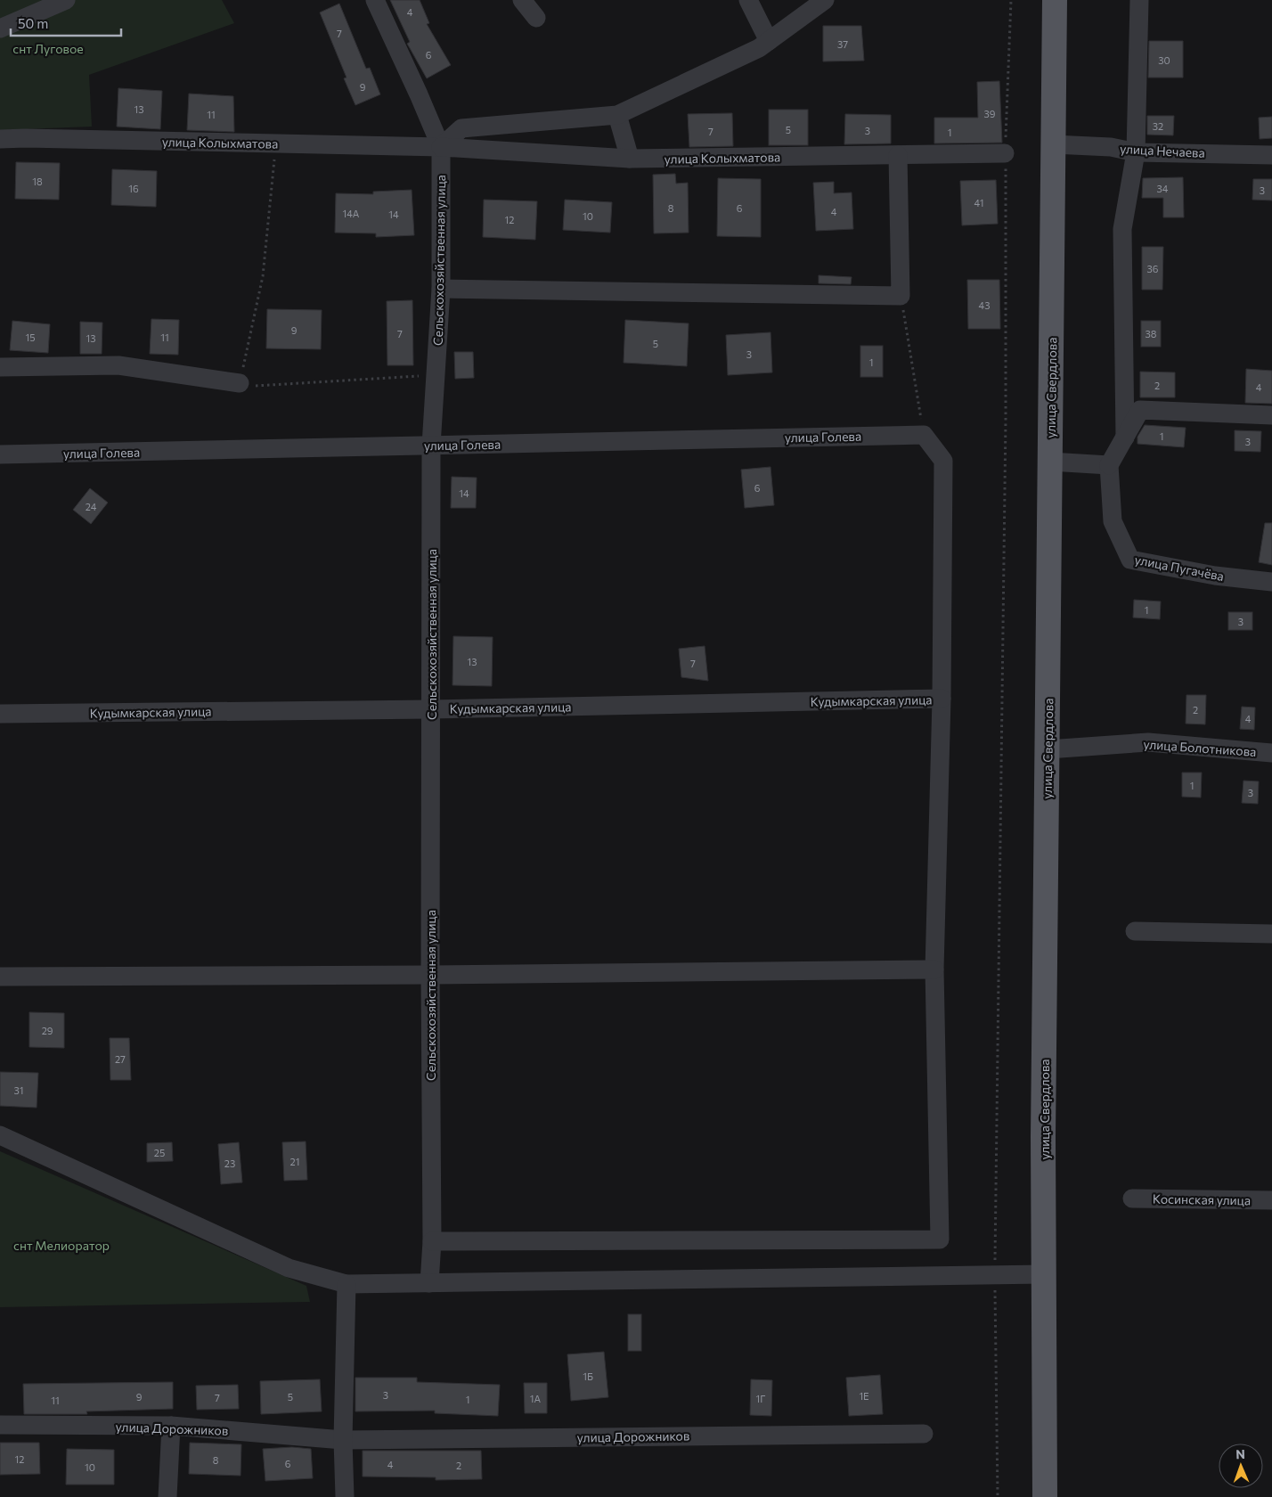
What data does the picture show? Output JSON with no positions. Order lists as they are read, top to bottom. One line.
{"streets":{"main road":["улица Свердлова"],"street":["улица Колыхматова","улица Нечаева","Сельскохозяйственная улица","улица Голева","улица Пугачёва","Кудымкарская улица","улица Болотникова","Косинская улица","улица Дорожников"]},"crossings":[["улица Колыхматова","Сельскохозяйственная улица"],["улица Нечаева","улица Свердлова"],["Сельскохозяйственная улица","улица Голева"],["Сельскохозяйственная улица","Кудымкарская улица"],["улица Свердлова","улица Болотникова"]],"parks":["снт Луговое","снт Мелиоратор"],"house_numbers":["4","7","37","6","30","9","13","39","11","32","5","3","7","1","18","16","34","3","41","8","6","4","14А","14","10","12","36","43","9","7","38","15","11","13","5","3","1","2","4","1","3","6","14","24","1","3","13","7","2","4","1","3","29","27","31","25","21","23","1Б","3","1Е","9","5","7","1А","1Г","1","11","12","8","6","4","2","10"],"scale_bar":"50 m","north":"top"}
